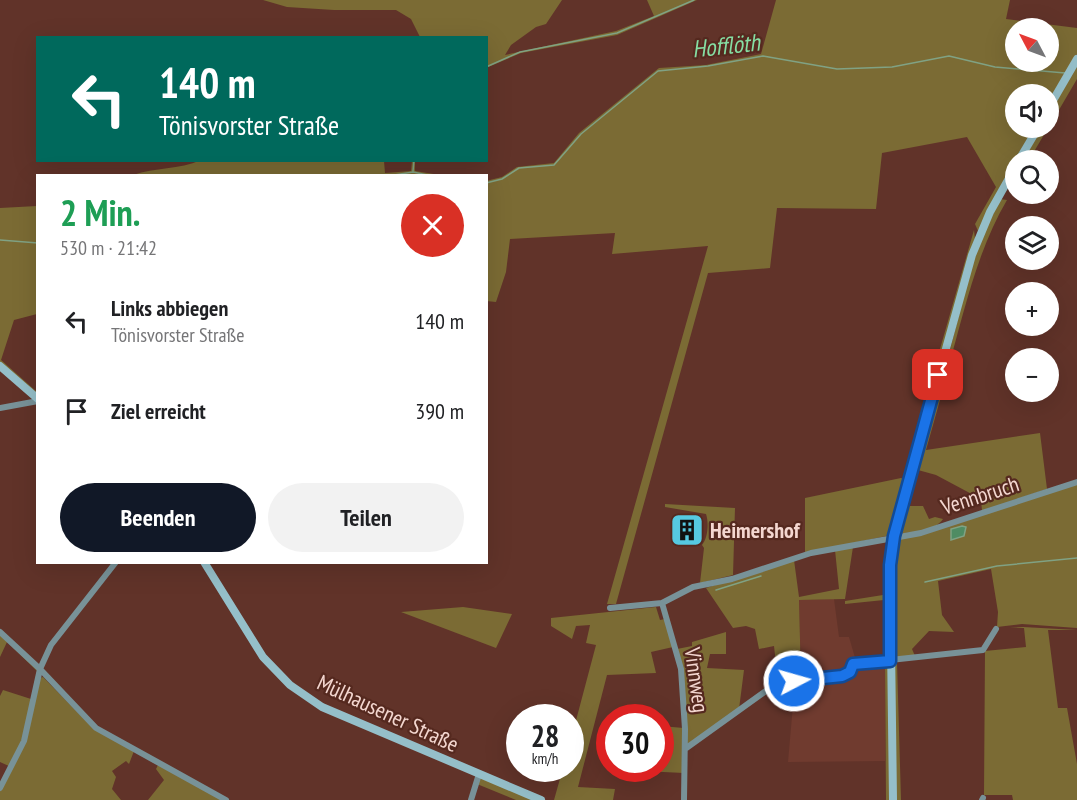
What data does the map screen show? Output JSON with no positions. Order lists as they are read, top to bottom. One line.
{"streets":{"main road":["Mülhausener Straße"],"street":["Vennbruch","Vinnweg"]},"water":["Hofflöth"],"places":{"building":["Heimershof"]},"north":"top left","page":{"map_buttons":["+","−"],"turn":["140 m","Tönisvorster Straße"],"heading":["2 Min.","530 m · 21:42"],"list":[{"name":"Links abbiegen","note":"Tönisvorster Straße","value":"140 m"},{"name":"Ziel erreicht","value":"390 m"}],"buttons":["Beenden","Teilen"],"speed":"28 km/h","limit":"30"}}
